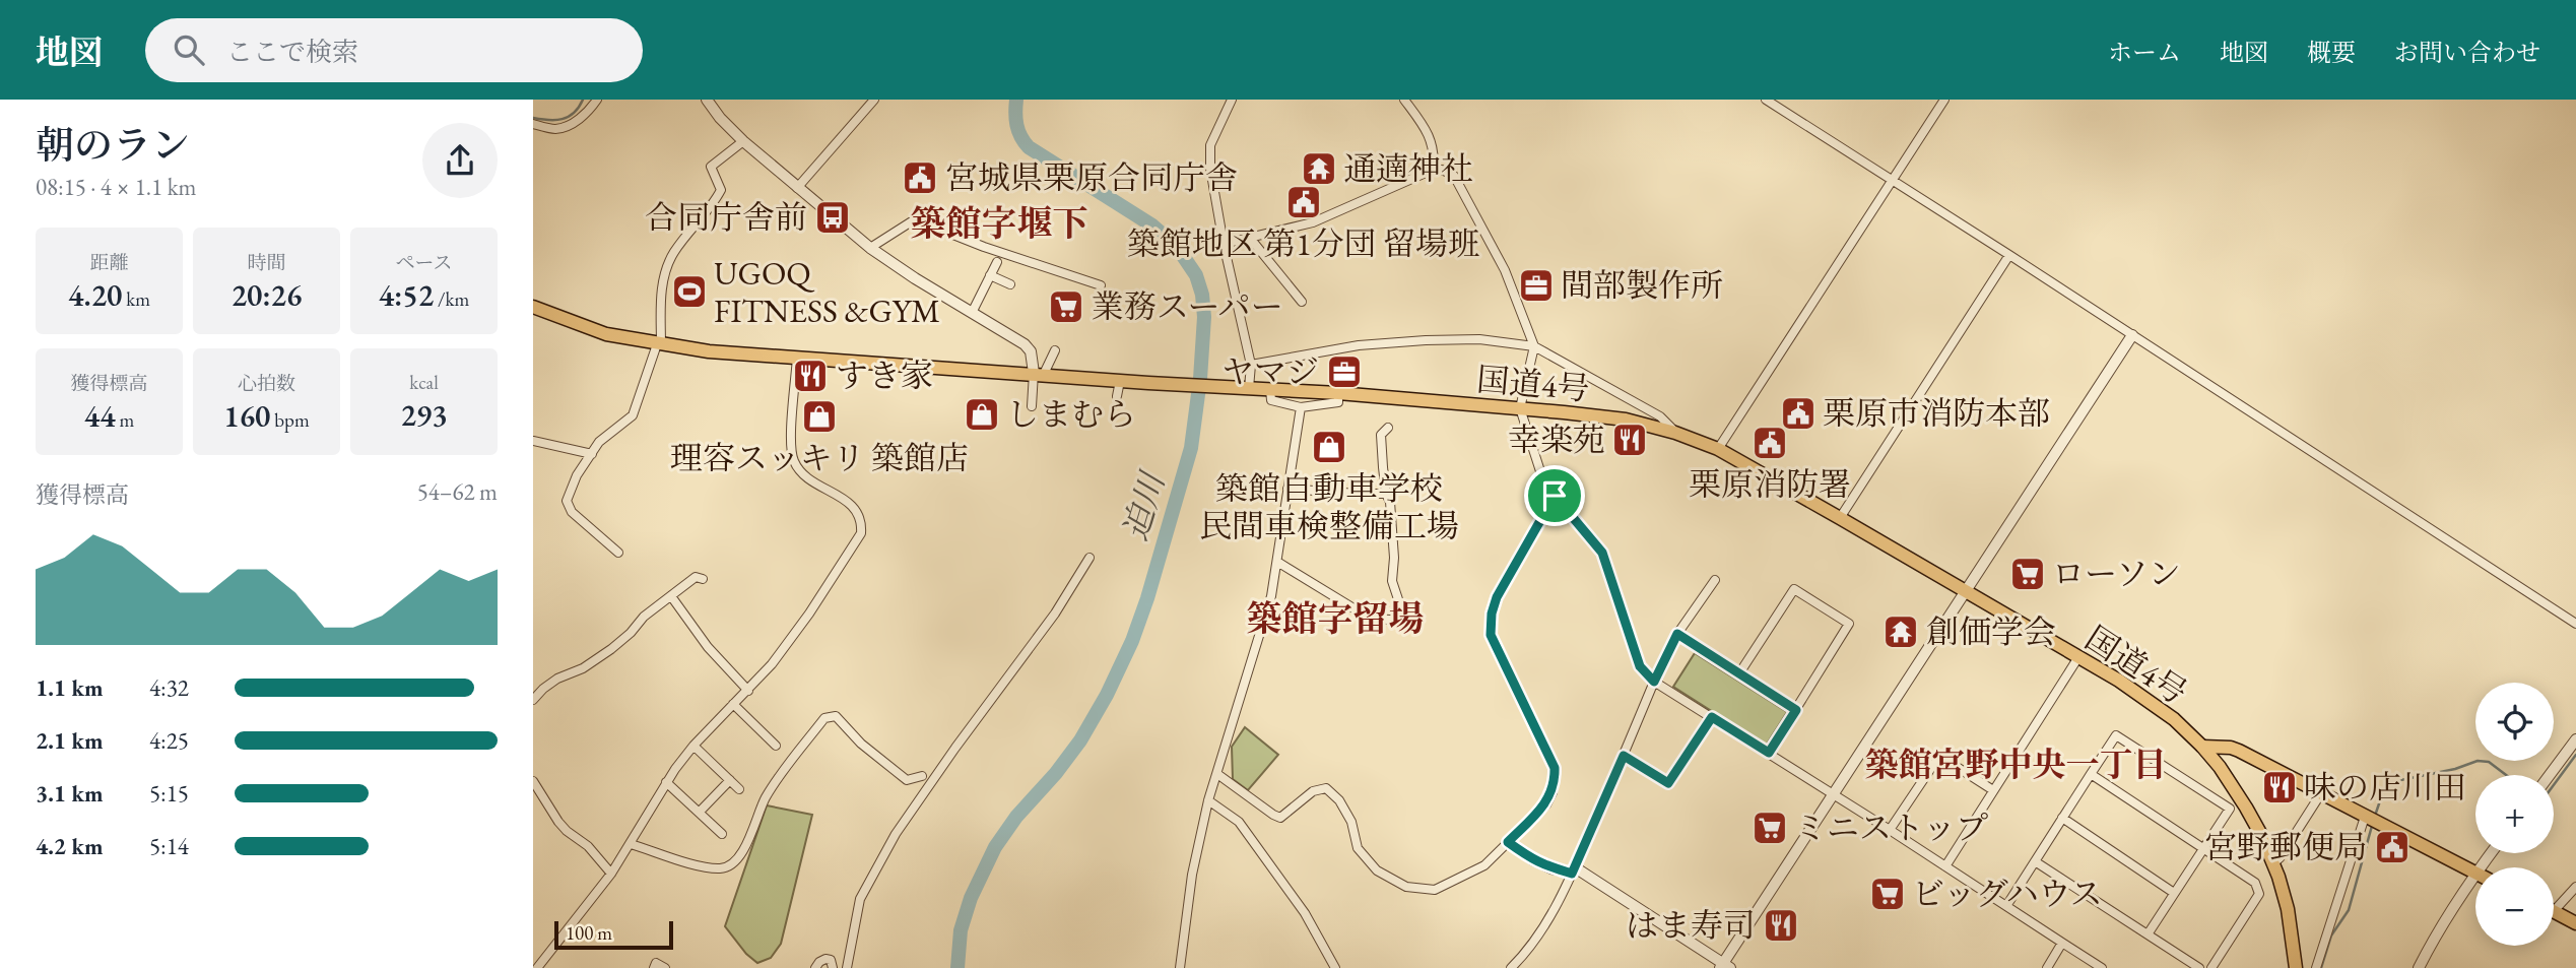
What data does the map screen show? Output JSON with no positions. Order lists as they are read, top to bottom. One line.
{"streets":{"main road":["国道4号"]},"districts":["築館字堰下","築館字留場","築館宮野中央一丁目"],"water":["迫川"],"places":{"temple":["通遖神社","創価学会"],"public building":["宮城県栗原合同庁舎","築館地区 第1分団 留場班","栗原市消防本部","栗原消防署","宮野郵便局"],"bus stop":["合同庁舎前"],"office":["間部製作所","ヤマジ"],"sports":["UGOQ FITNESS &GYM"],"supermarket":["業務スーパー","ローソン","ミニストップ","ビッグハウス"],"restaurant":["すき家","幸楽苑","味の店川田","はま寿司"],"shop":["しまむら","理容スッキリ 築館店","築館自動車学校 民間車検整備工場"]},"scale_bar":"100 m","page":{"header":"地図","search":"ここで検索","nav":["ホーム","地図","概要","お問い合わせ"],"heading":["朝のラン","08:15 · 4 × 1.1 km"],"stats":[["距離","4.20 km"],["時間","20:26"],["ペース","4:52 /km"],["獲得標高","44 m"],["心拍数","160 bpm"],["kcal","293"]],"chart":["獲得標高","54–62 m"],"list":[{"name":"1.1 km","note":"4:32"},{"name":"2.1 km","note":"4:25"},{"name":"3.1 km","note":"5:15"},{"name":"4.2 km","note":"5:14"}],"map_buttons":["+","−"],"scale":"100 m"}}
